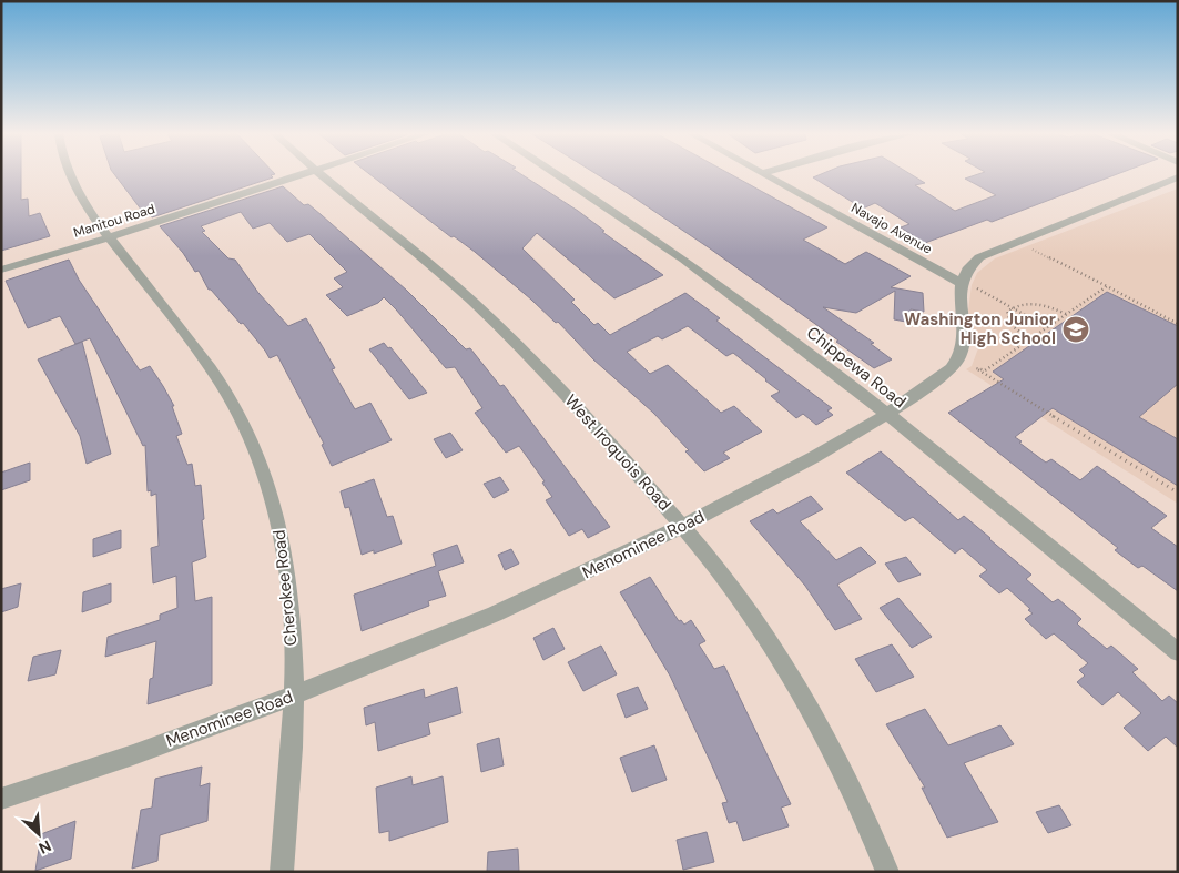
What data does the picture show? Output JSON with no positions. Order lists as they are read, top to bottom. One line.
{"streets":{"street":["Manitou Road","Navajo Avenue","Chippewa Road","West Iroquois Road","Menominee Road","Cherokee Road"]},"crossings":[["Manitou Road","Cherokee Road"],["Navajo Avenue","Menominee Road"],["Chippewa Road","Menominee Road"],["West Iroquois Road","Menominee Road"],["Menominee Road","Cherokee Road"]],"places":{"school or university":["Washington Junior High School"]},"north":"bottom right"}
